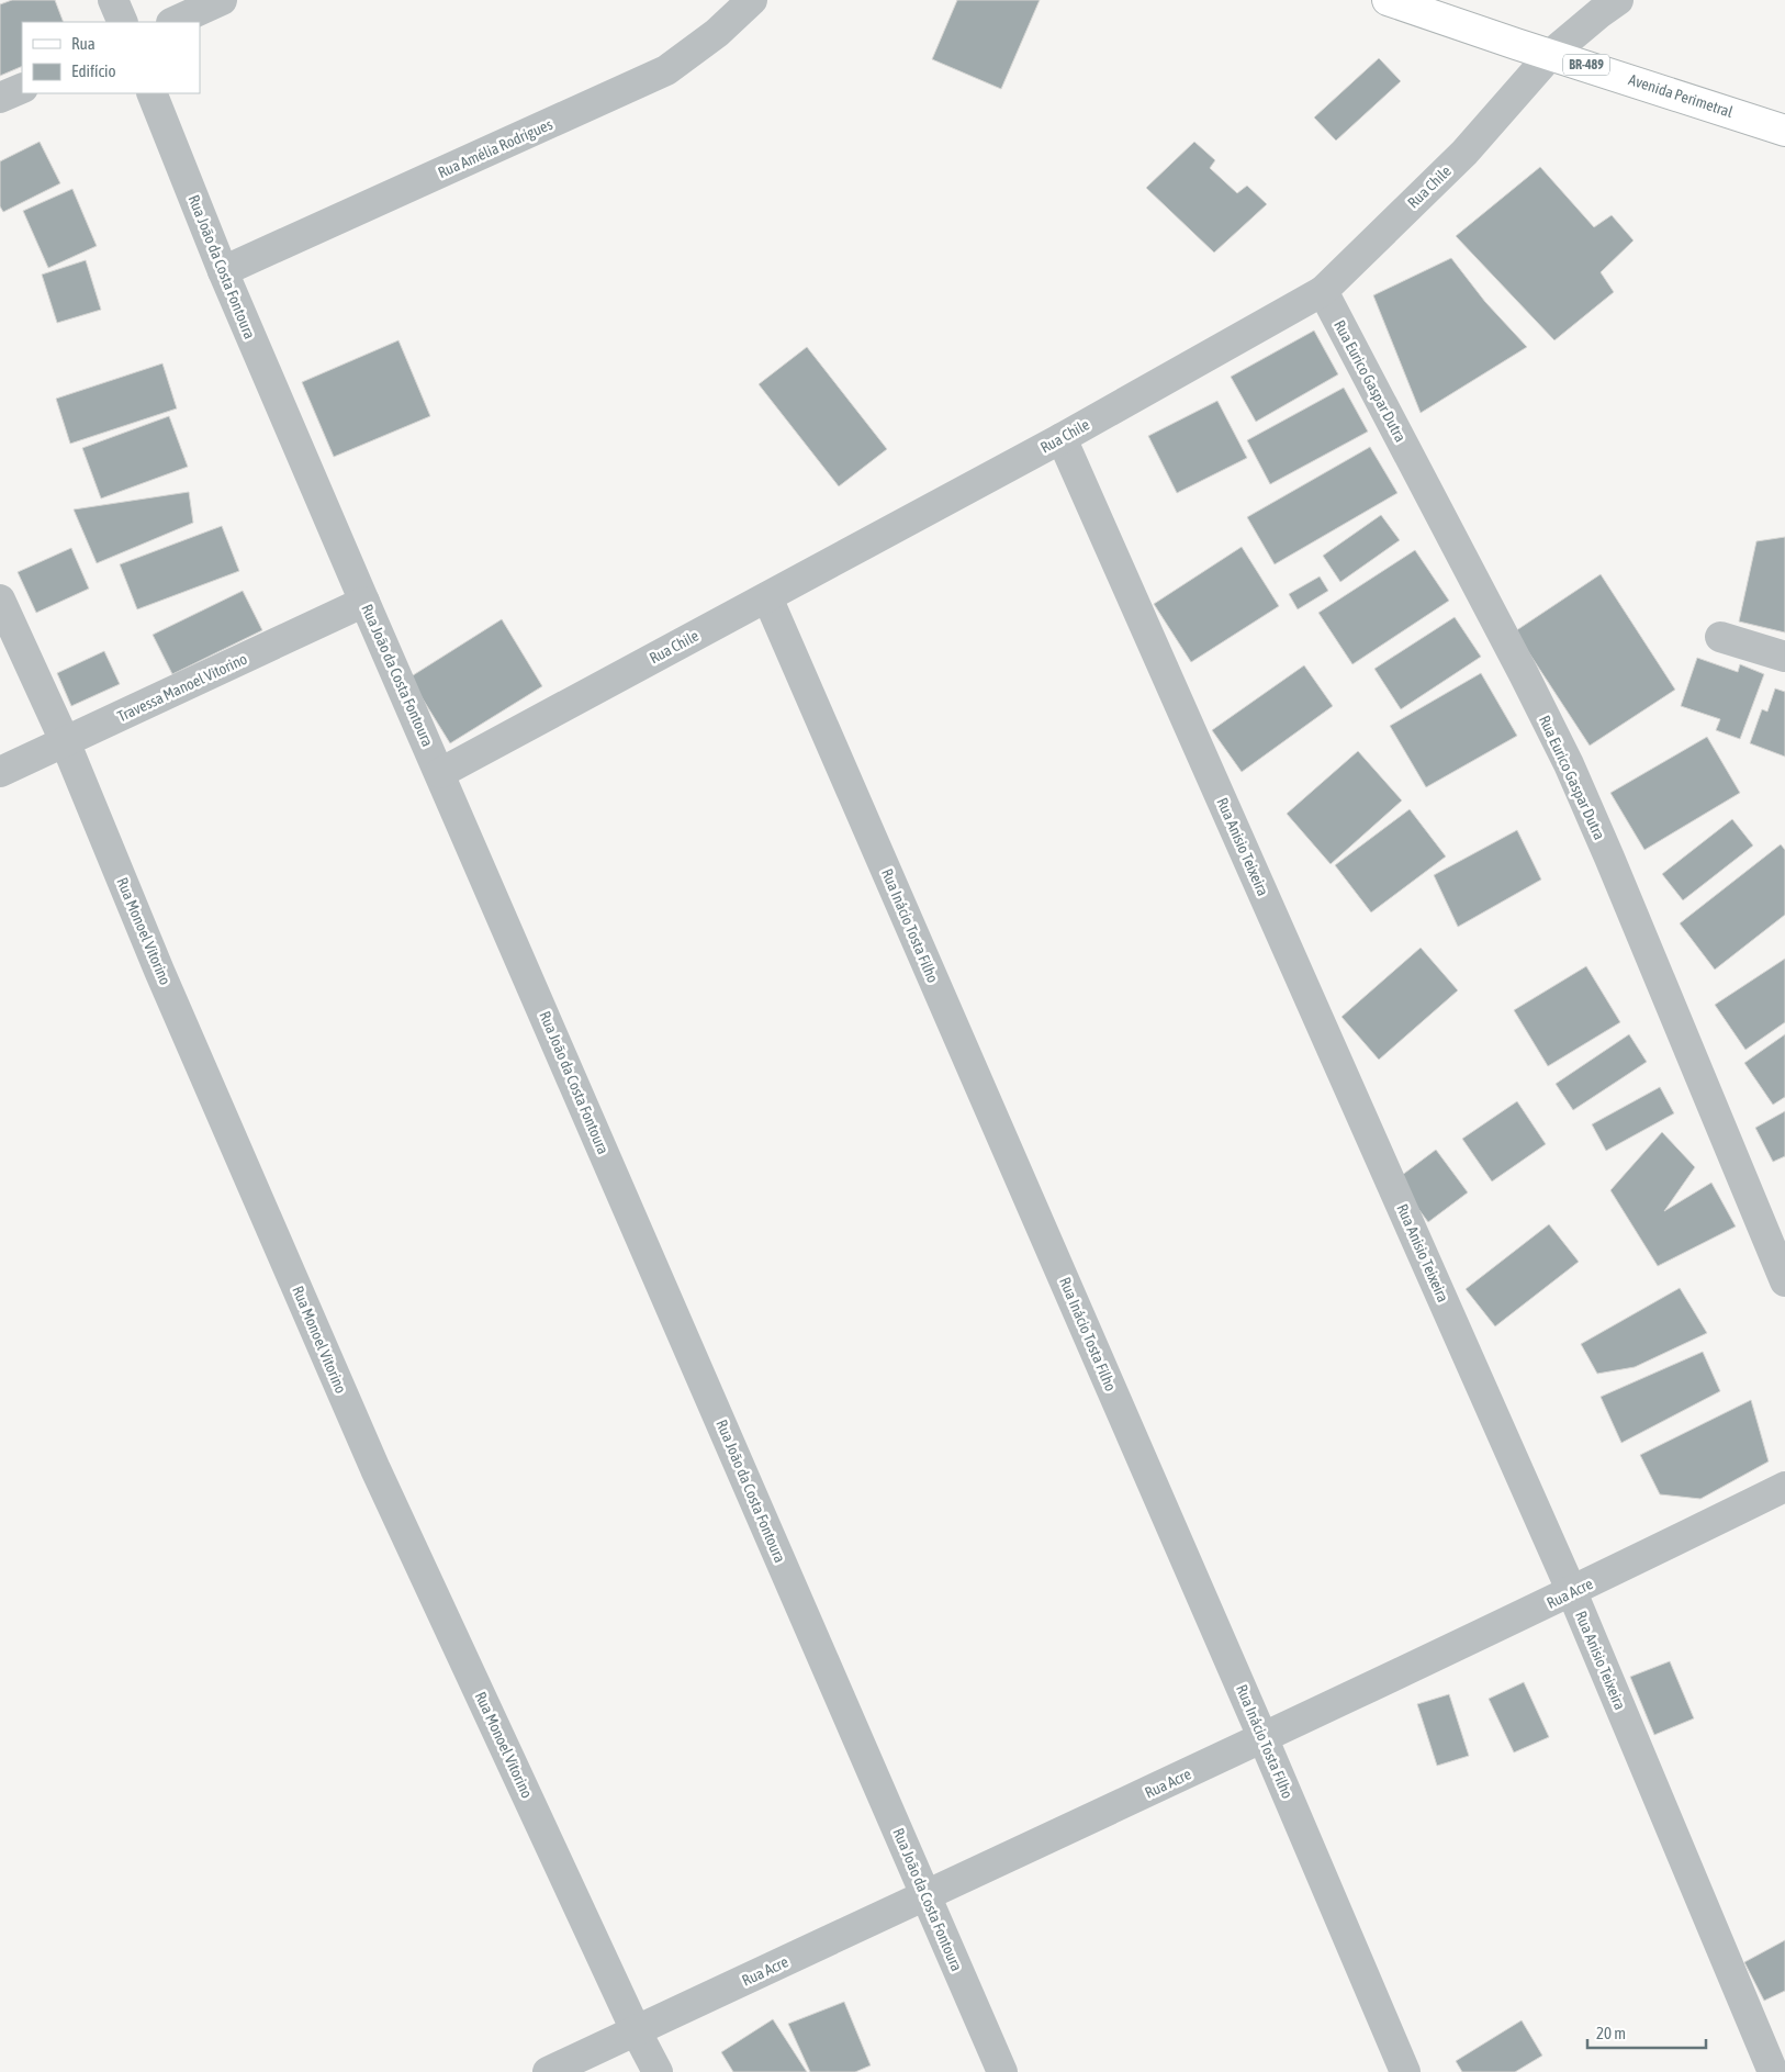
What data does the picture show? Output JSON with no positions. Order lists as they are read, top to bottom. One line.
{"streets":{"main road":["BR-489","Avenida Perimetral"],"street":["Rua Amélia Rodrigues","Rua Chile","Rua João da Costa Fontoura","Rua Eurico Gaspar Dutra","Travessa Manoel Vitorino","Rua Anisio Teixeira","Rua Inácio Tosta Filho","Rua Monoel Vitorino","Rua Acre"]},"crossings":[["Avenida Perimetral","Rua Chile"],["Rua Amélia Rodrigues","Rua João da Costa Fontoura"],["Rua Chile","Rua João da Costa Fontoura"],["Rua Chile","Rua Eurico Gaspar Dutra"],["Rua Chile","Rua Anisio Teixeira"],["Rua Chile","Rua Inácio Tosta Filho"],["Rua João da Costa Fontoura","Travessa Manoel Vitorino"],["Rua João da Costa Fontoura","Rua Acre"],["Travessa Manoel Vitorino","Rua Monoel Vitorino"],["Rua Anisio Teixeira","Rua Acre"],["Rua Inácio Tosta Filho","Rua Acre"],["Rua Monoel Vitorino","Rua Acre"]],"legend":["Rua","Edifício"],"scale_bar":"20 m"}
